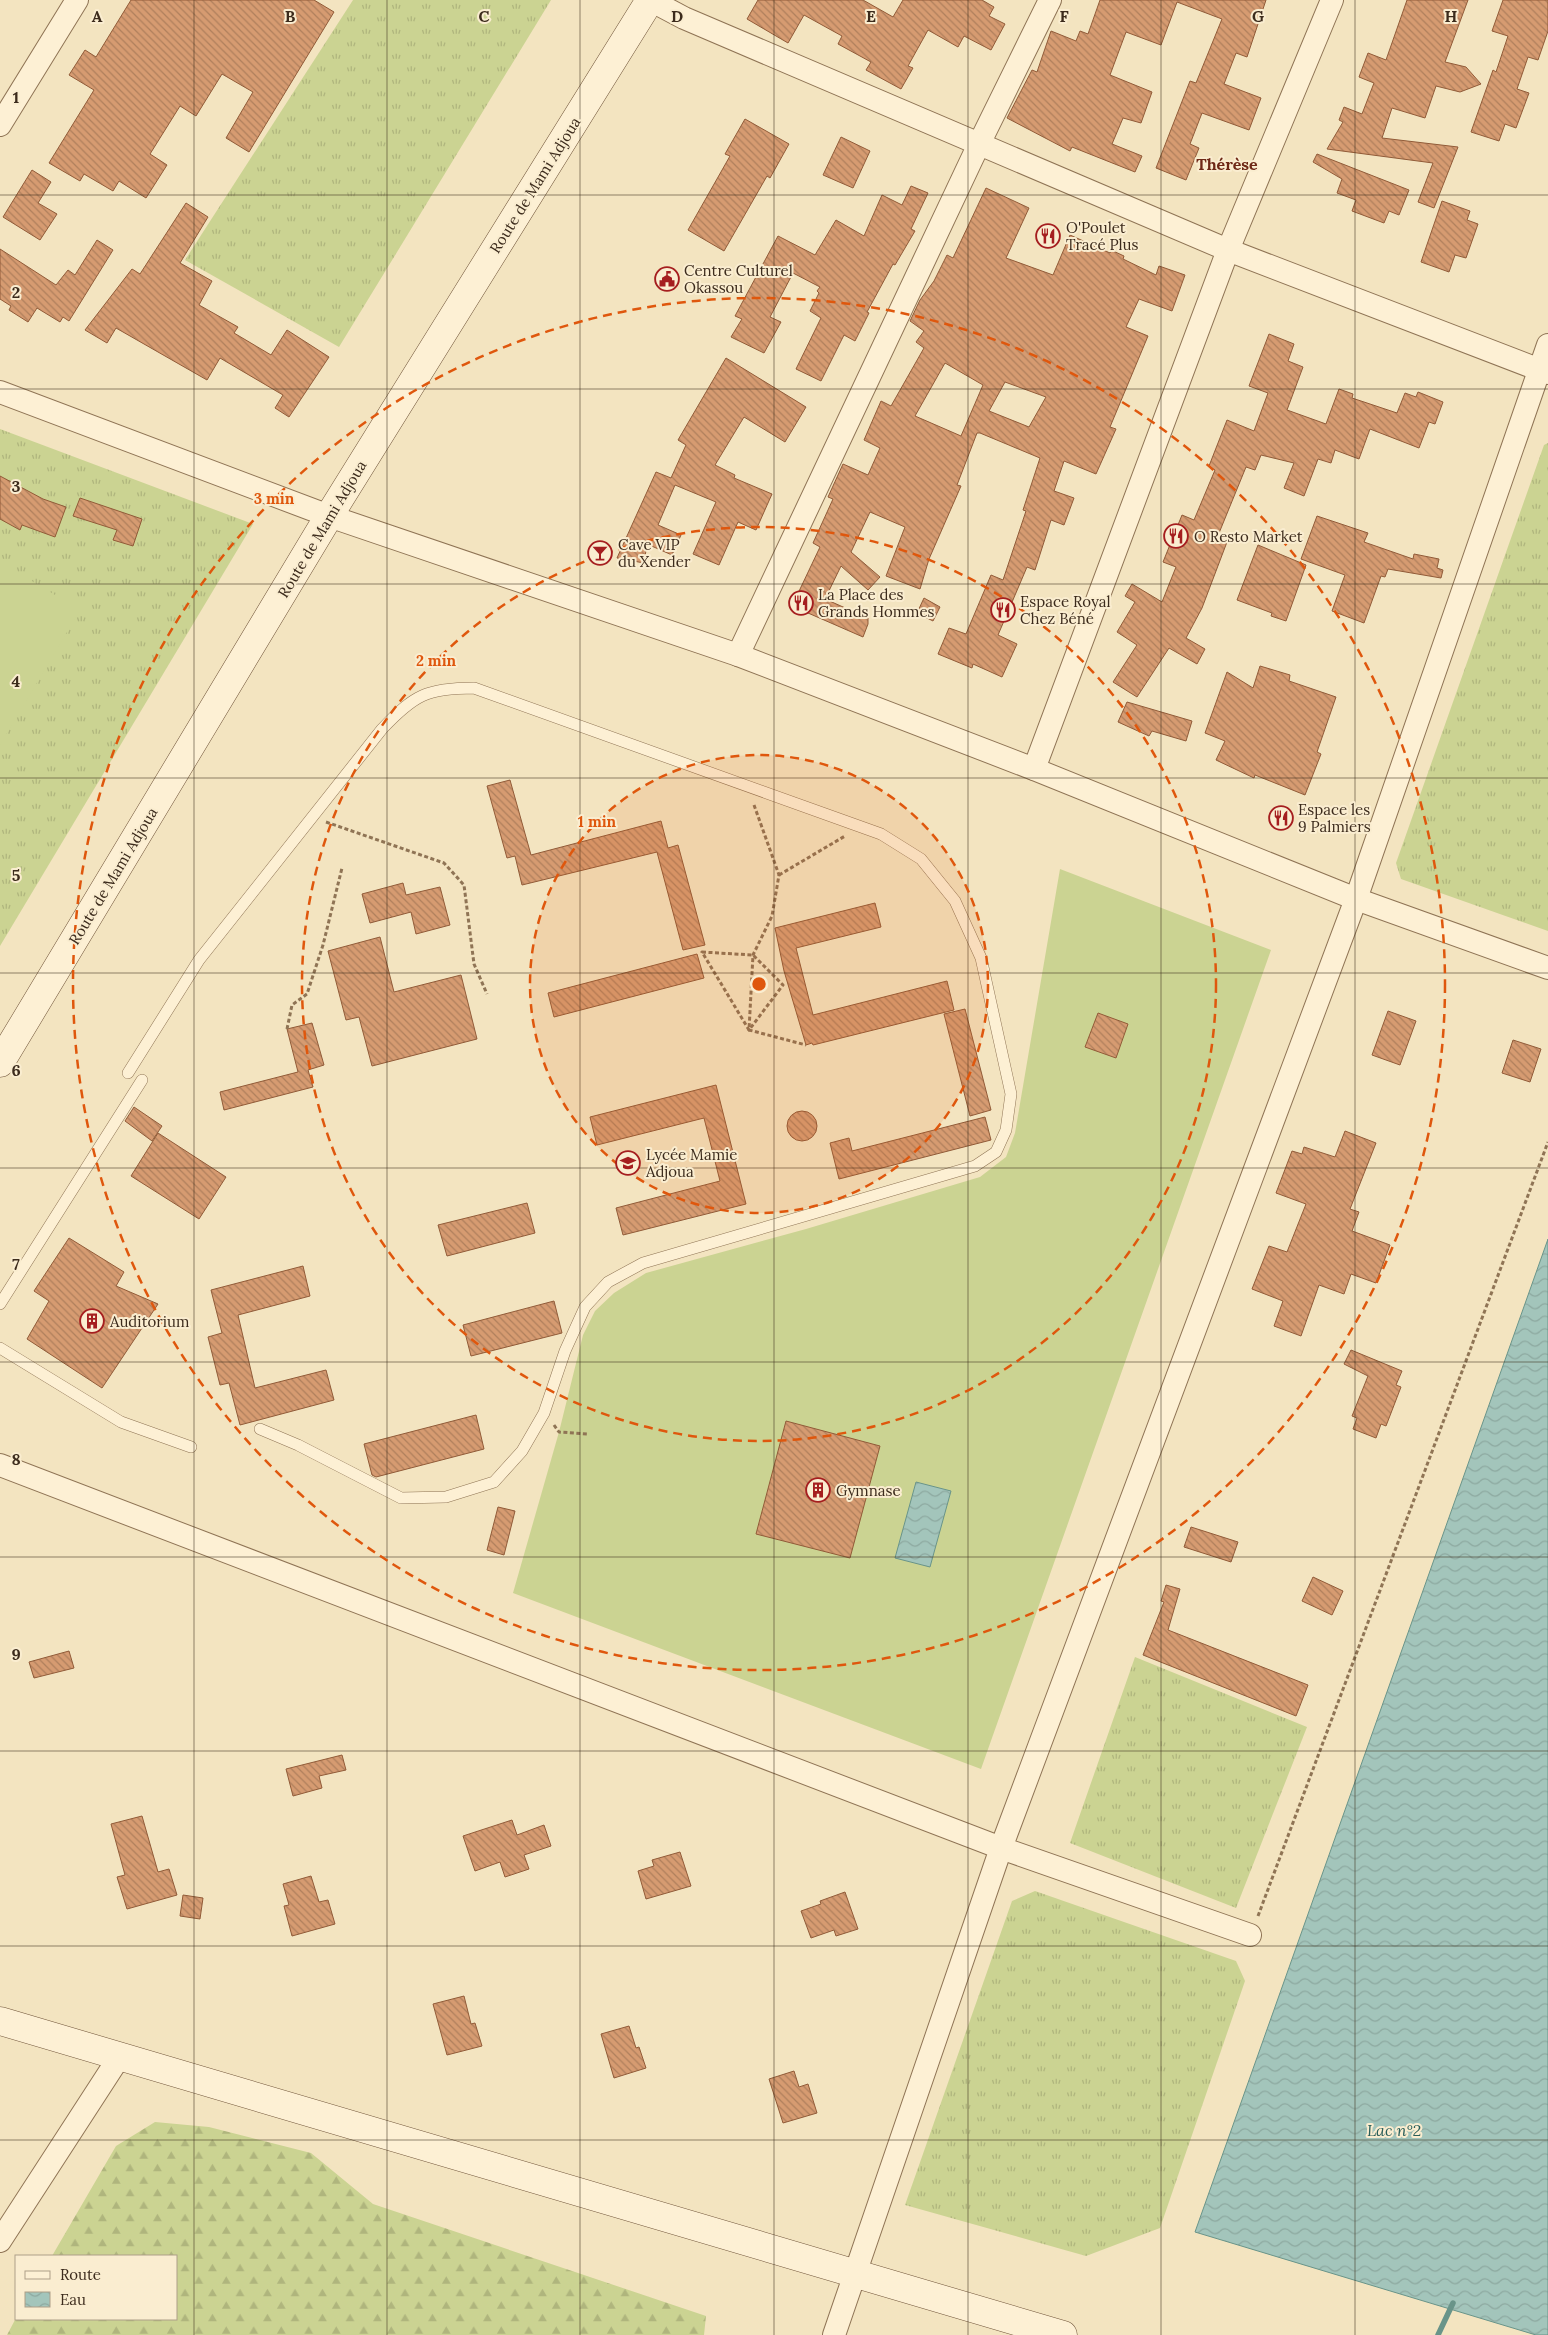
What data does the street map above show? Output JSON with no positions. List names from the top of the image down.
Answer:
{
  "streets": {
    "street": ["Route de Mami Adjoua"]
  },
  "districts": ["Thérèse"],
  "water": ["Lac n°2"],
  "places": {
    "restaurant": [
      "O'Poulet Tracé Plus",
      "O Resto Market",
      "La Place des Grands Hommes",
      "Espace Royal Chez Béné",
      "Espace les 9 Palmiers"
    ],
    "public building": ["Centre Culturel Okassou"],
    "bar": ["Cave VIP du Xender"],
    "school or university": ["Lycée Mamie Adjoua"],
    "building": ["Auditorium", "Gymnase"]
  },
  "legend": ["Route", "Eau"],
  "grid": {
    "columns": [
      "A",
      "B",
      "C",
      "D",
      "E",
      "F",
      "G",
      "H"
    ],
    "rows": [
      "1",
      "2",
      "3",
      "4",
      "5",
      "6",
      "7",
      "8",
      "9"
    ]
  },
  "rings": ["3 min", "2 min", "1 min"]
}
